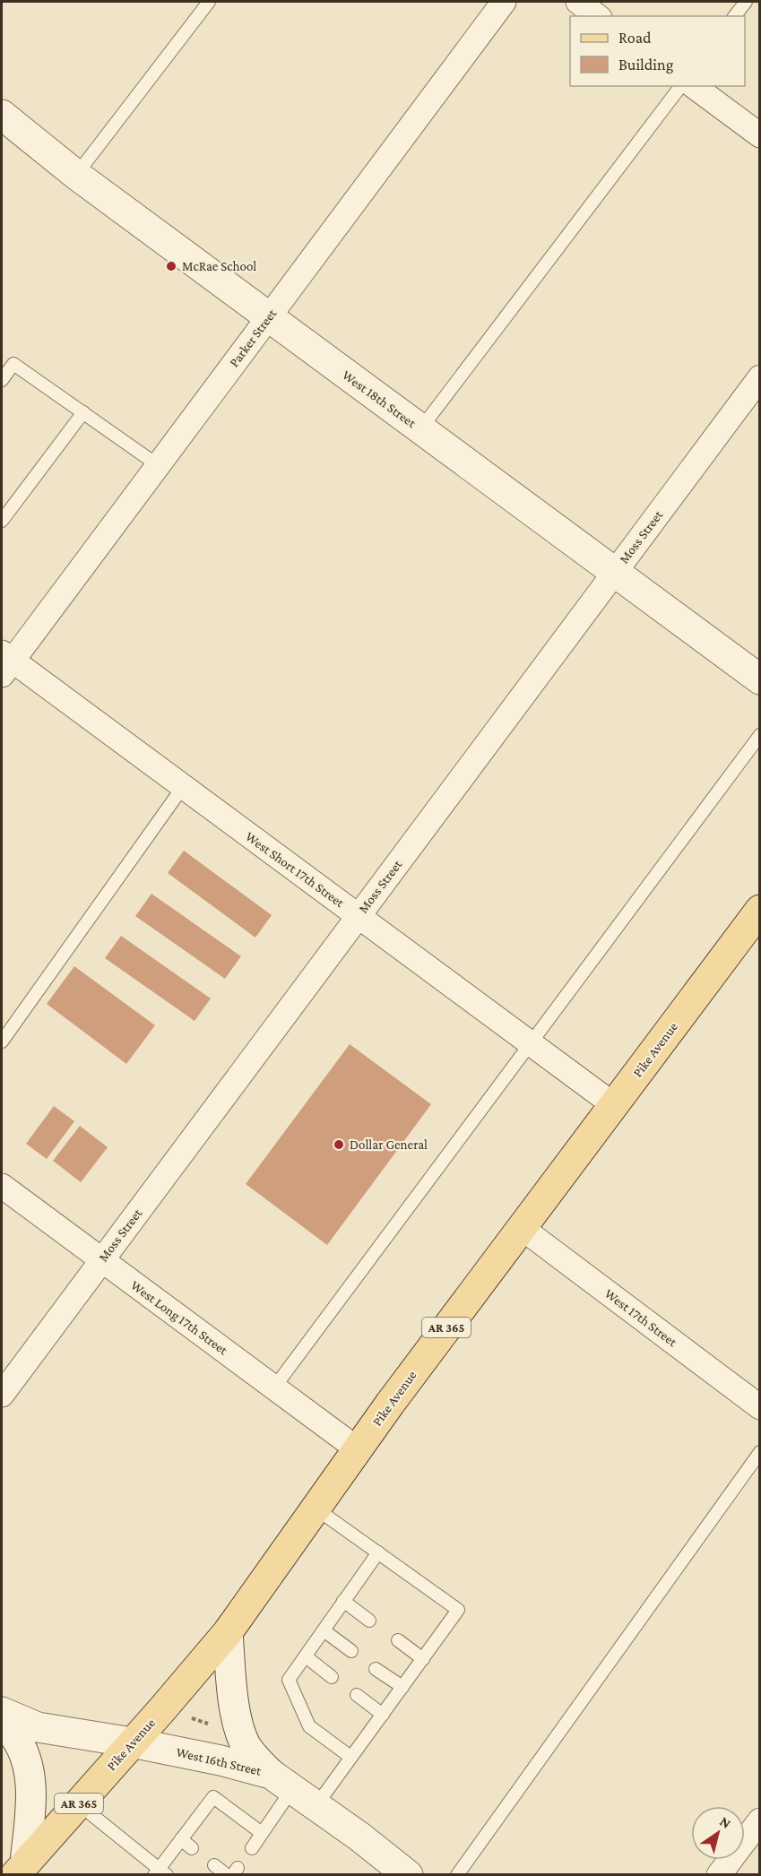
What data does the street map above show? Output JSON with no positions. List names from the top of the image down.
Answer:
{
  "streets": {
    "main road": ["Pike Avenue", "AR 365"],
    "street": [
      "Parker Street",
      "West 18th Street",
      "Moss Street",
      "West Short 17th Street",
      "West Long 17th Street",
      "West 17th Street",
      "West 16th Street"
    ]
  },
  "crossings": [
    ["Parker Street", "West 18th Street"],
    ["Parker Street", "West Short 17th Street"],
    ["West 18th Street", "Moss Street"],
    ["Moss Street", "West Short 17th Street"],
    ["Moss Street", "West Long 17th Street"],
    ["West Short 17th Street", "Pike Avenue"],
    ["Pike Avenue", "West Long 17th Street"],
    ["Pike Avenue", "West 17th Street"],
    ["Pike Avenue", "West 16th Street"]
  ],
  "places": ["McRae School", "Dollar General"],
  "legend": ["Road", "Building"],
  "north": "top right"
}
